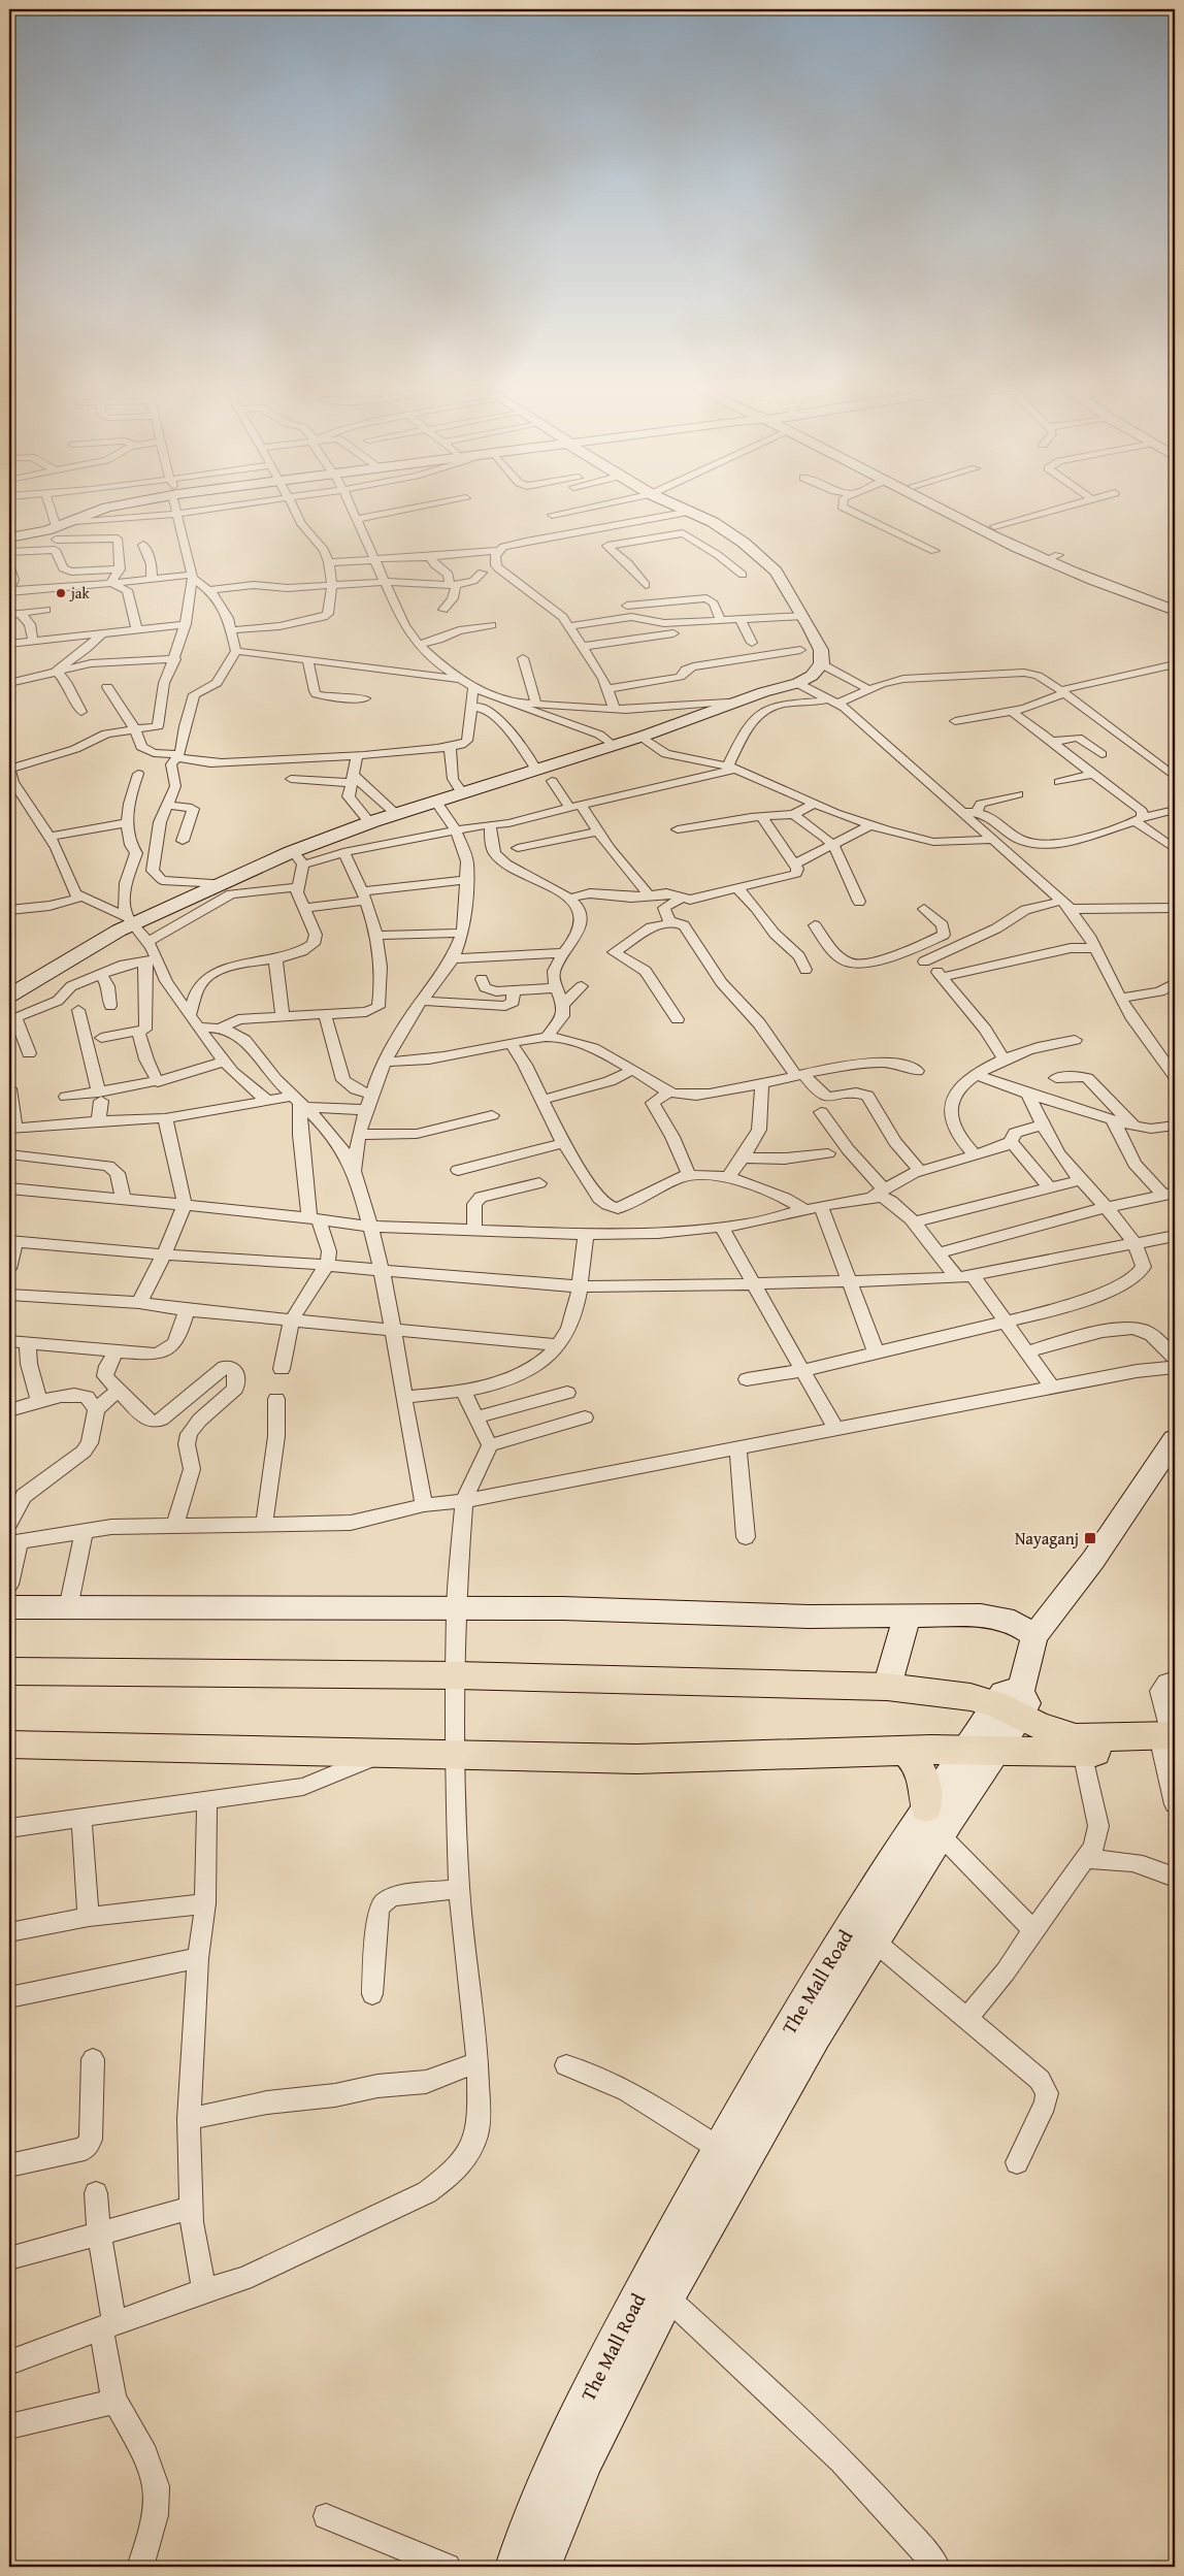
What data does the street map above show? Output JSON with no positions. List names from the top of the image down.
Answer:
{
  "streets": {
    "street": ["The Mall Road"]
  },
  "places": {
    "other": ["jak"],
    "transit": ["Nayaganj"]
  }
}
